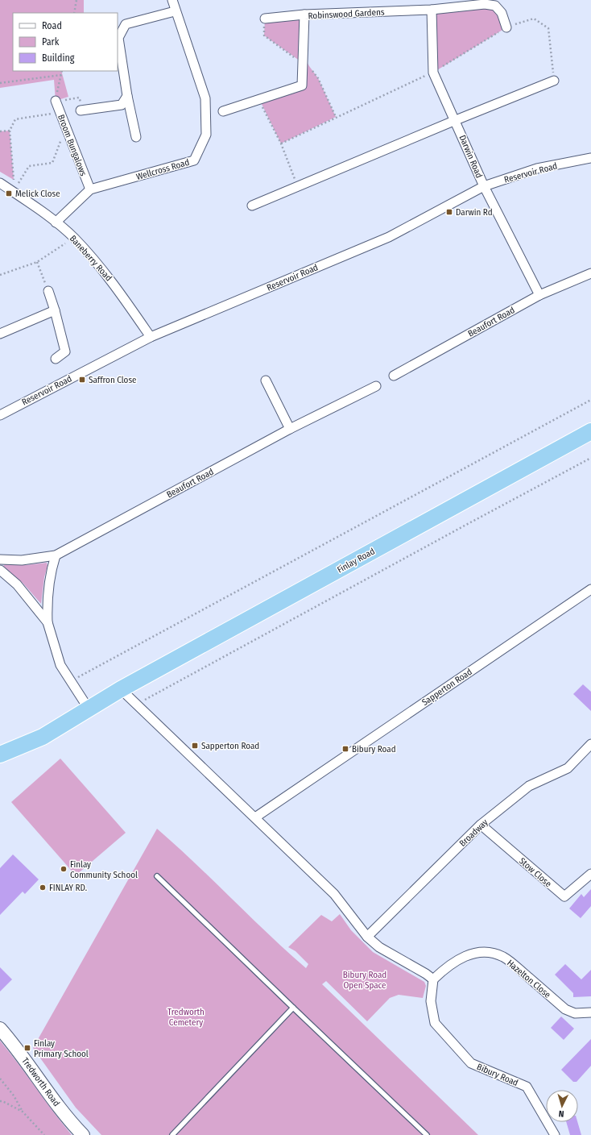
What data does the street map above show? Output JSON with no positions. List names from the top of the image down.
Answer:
{
  "streets": {
    "highway": ["Finlay Road"],
    "street": [
      "Robinswood Gardens",
      "Broom Bungalows",
      "Darwin Road",
      "Wellcross Road",
      "Reservoir Road",
      "Baneberry Road",
      "Beaufort Road",
      "Sapperton Road",
      "Broadway",
      "Stow Close",
      "Hazelton Close",
      "Bibury Road",
      "Tredworth Road"
    ]
  },
  "crossings": [
    ["Robinswood Gardens", "Darwin Road"],
    ["Broom Bungalows", "Wellcross Road"],
    ["Darwin Road", "Reservoir Road"],
    ["Darwin Road", "Beaufort Road"],
    ["Wellcross Road", "Baneberry Road"],
    ["Reservoir Road", "Baneberry Road"],
    ["Broadway", "Stow Close"],
    ["Hazelton Close", "Bibury Road"]
  ],
  "parks": ["Bibury Road Open Space", "Tredworth Cemetery"],
  "places": {
    "transit": [
      "Melick Close",
      "Darwin Rd",
      "Saffron Close",
      "Sapperton Road",
      "Bibury Road",
      "Finlay Primary School"
    ],
    "other": ["Finlay Community School", "FINLAY RD."]
  },
  "legend": ["Road", "Park", "Building"],
  "north": "bottom"
}
